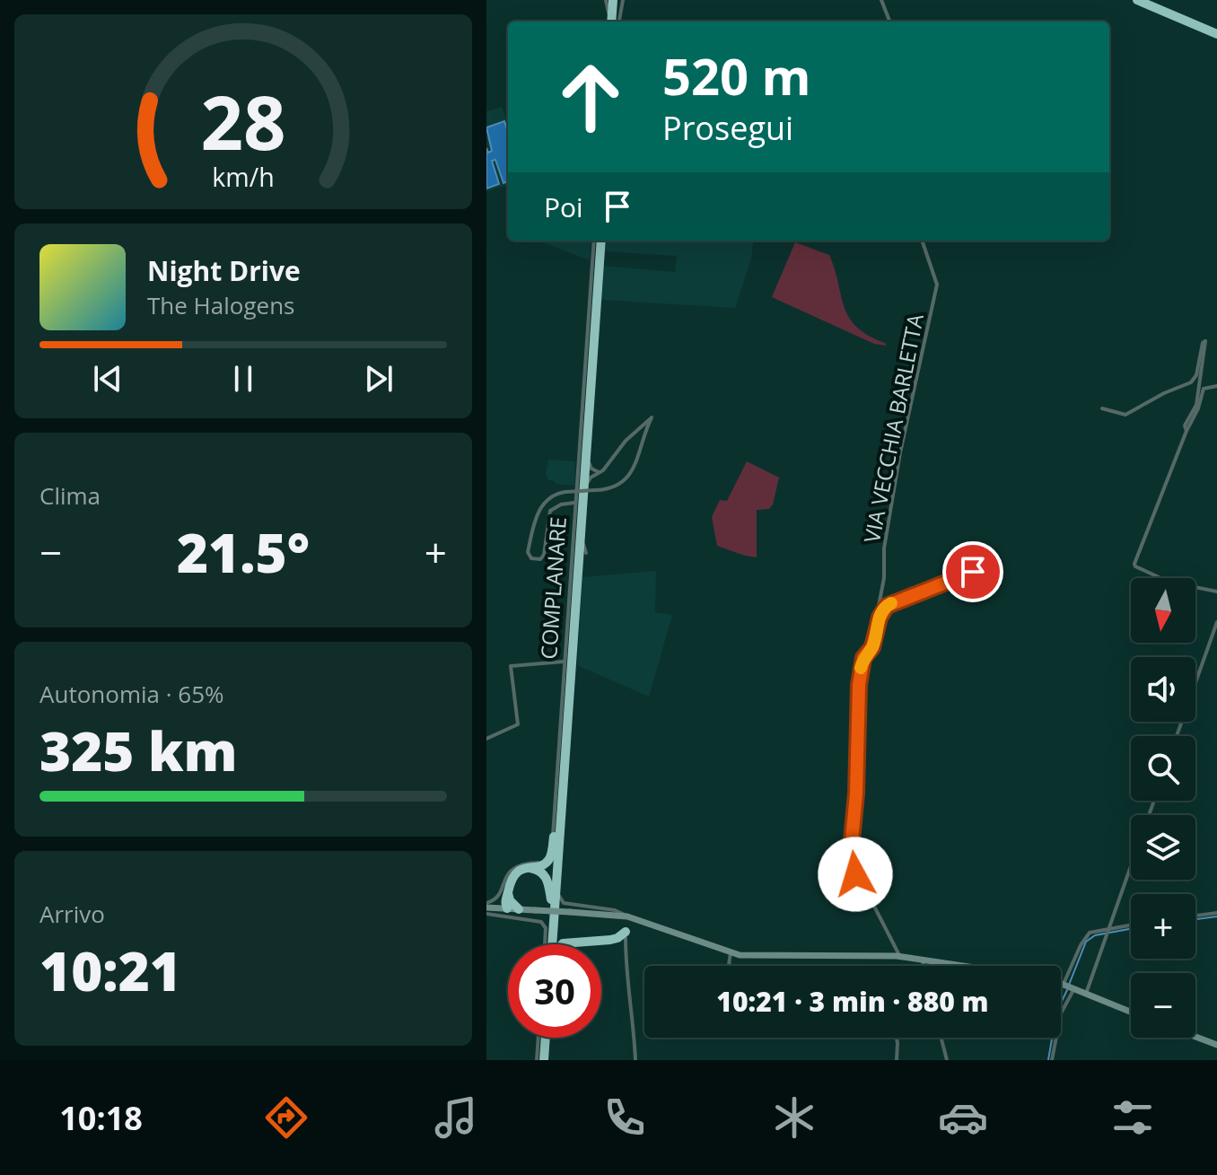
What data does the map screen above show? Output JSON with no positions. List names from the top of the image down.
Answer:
{
  "streets": {
    "street": ["VIA VECCHIA BARLETTA", "COMPLANARE"]
  },
  "north": "bottom",
  "page": {
    "turn": ["520 m", "Prosegui"],
    "then": "Poi",
    "song": ["Night Drive", "The Halogens"],
    "tile": [
      "Clima",
      ["Autonomia · 65%", "325 km"],
      ["Arrivo", "10:21"]
    ],
    "heat": ["−", "21.5°", "+"],
    "map_buttons": ["+", "−"],
    "limit": "30",
    "trip": "10:21 · 3 min · 880 m",
    "tabs": "10:18",
    "gauge": ["28", "km/h"]
  }
}
